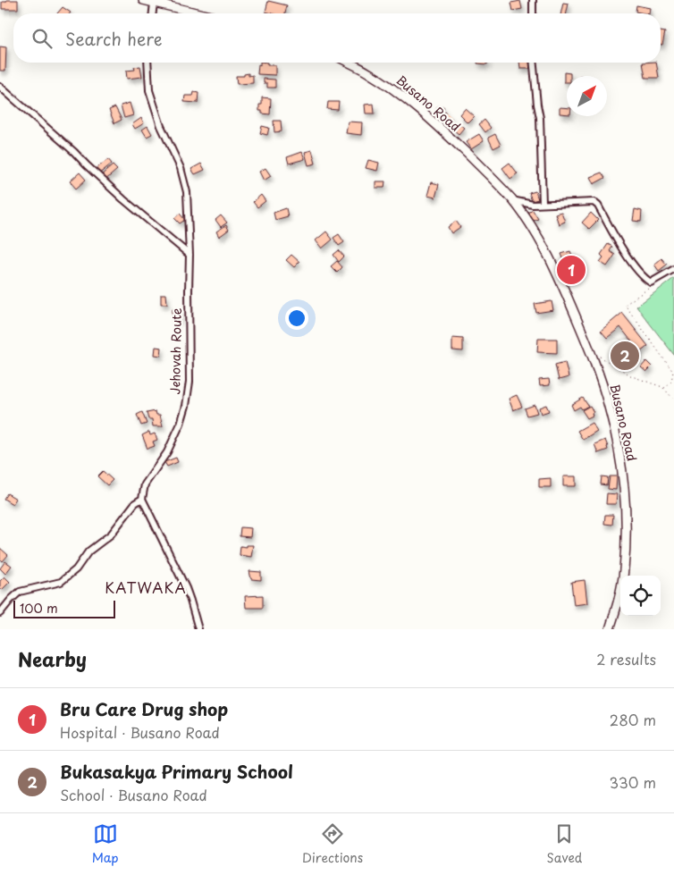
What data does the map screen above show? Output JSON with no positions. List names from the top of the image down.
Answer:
{
  "streets": {
    "street": ["Busano Road", "Jehovah Route"]
  },
  "districts": ["KATWAKA"],
  "scale_bar": "100 m",
  "north": "top right",
  "page": {
    "search": "Search here",
    "pins": ["1", "2"],
    "scale": "100 m",
    "heading": ["Nearby", "2 results"],
    "list": [
      {
        "mark": "1",
        "name": "Bru Care Drug shop",
        "note": "Hospital · Busano Road",
        "value": "280 m"
      },
      {
        "mark": "2",
        "name": "Bukasakya Primary School",
        "note": "School · Busano Road",
        "value": "330 m"
      }
    ],
    "nav": ["Map", "Directions", "Saved"]
  }
}
